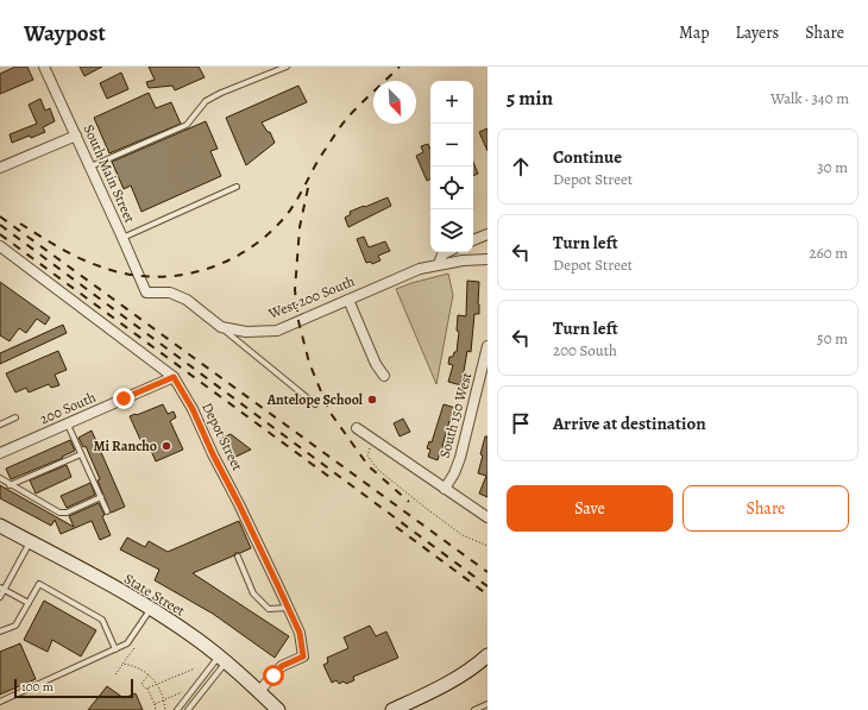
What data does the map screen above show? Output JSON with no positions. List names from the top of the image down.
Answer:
{
  "streets": {
    "main road": ["State Street"],
    "street": [
      "South Main Street",
      "West 200 South",
      "200 South",
      "South 150 West",
      "Depot Street"
    ]
  },
  "crossings": [
    ["South Main Street", "West 200 South"],
    ["200 South", "Depot Street"],
    ["Depot Street", "State Street"]
  ],
  "places": ["Antelope School", "Mi Rancho"],
  "scale_bar": "100 m",
  "north": "bottom right",
  "page": {
    "header": "Waypost",
    "nav": ["Map", "Layers", "Share"],
    "heading": ["5 min", "Walk · 340 m"],
    "map_buttons": ["+", "−"],
    "list": [
      ["Continue", "Depot Street", "30 m"],
      ["Turn left", "Depot Street", "260 m"],
      ["Turn left", "200 South", "50 m"],
      "Arrive at destination"
    ],
    "buttons": ["Save", "Share"],
    "scale": "100 m"
  }
}
